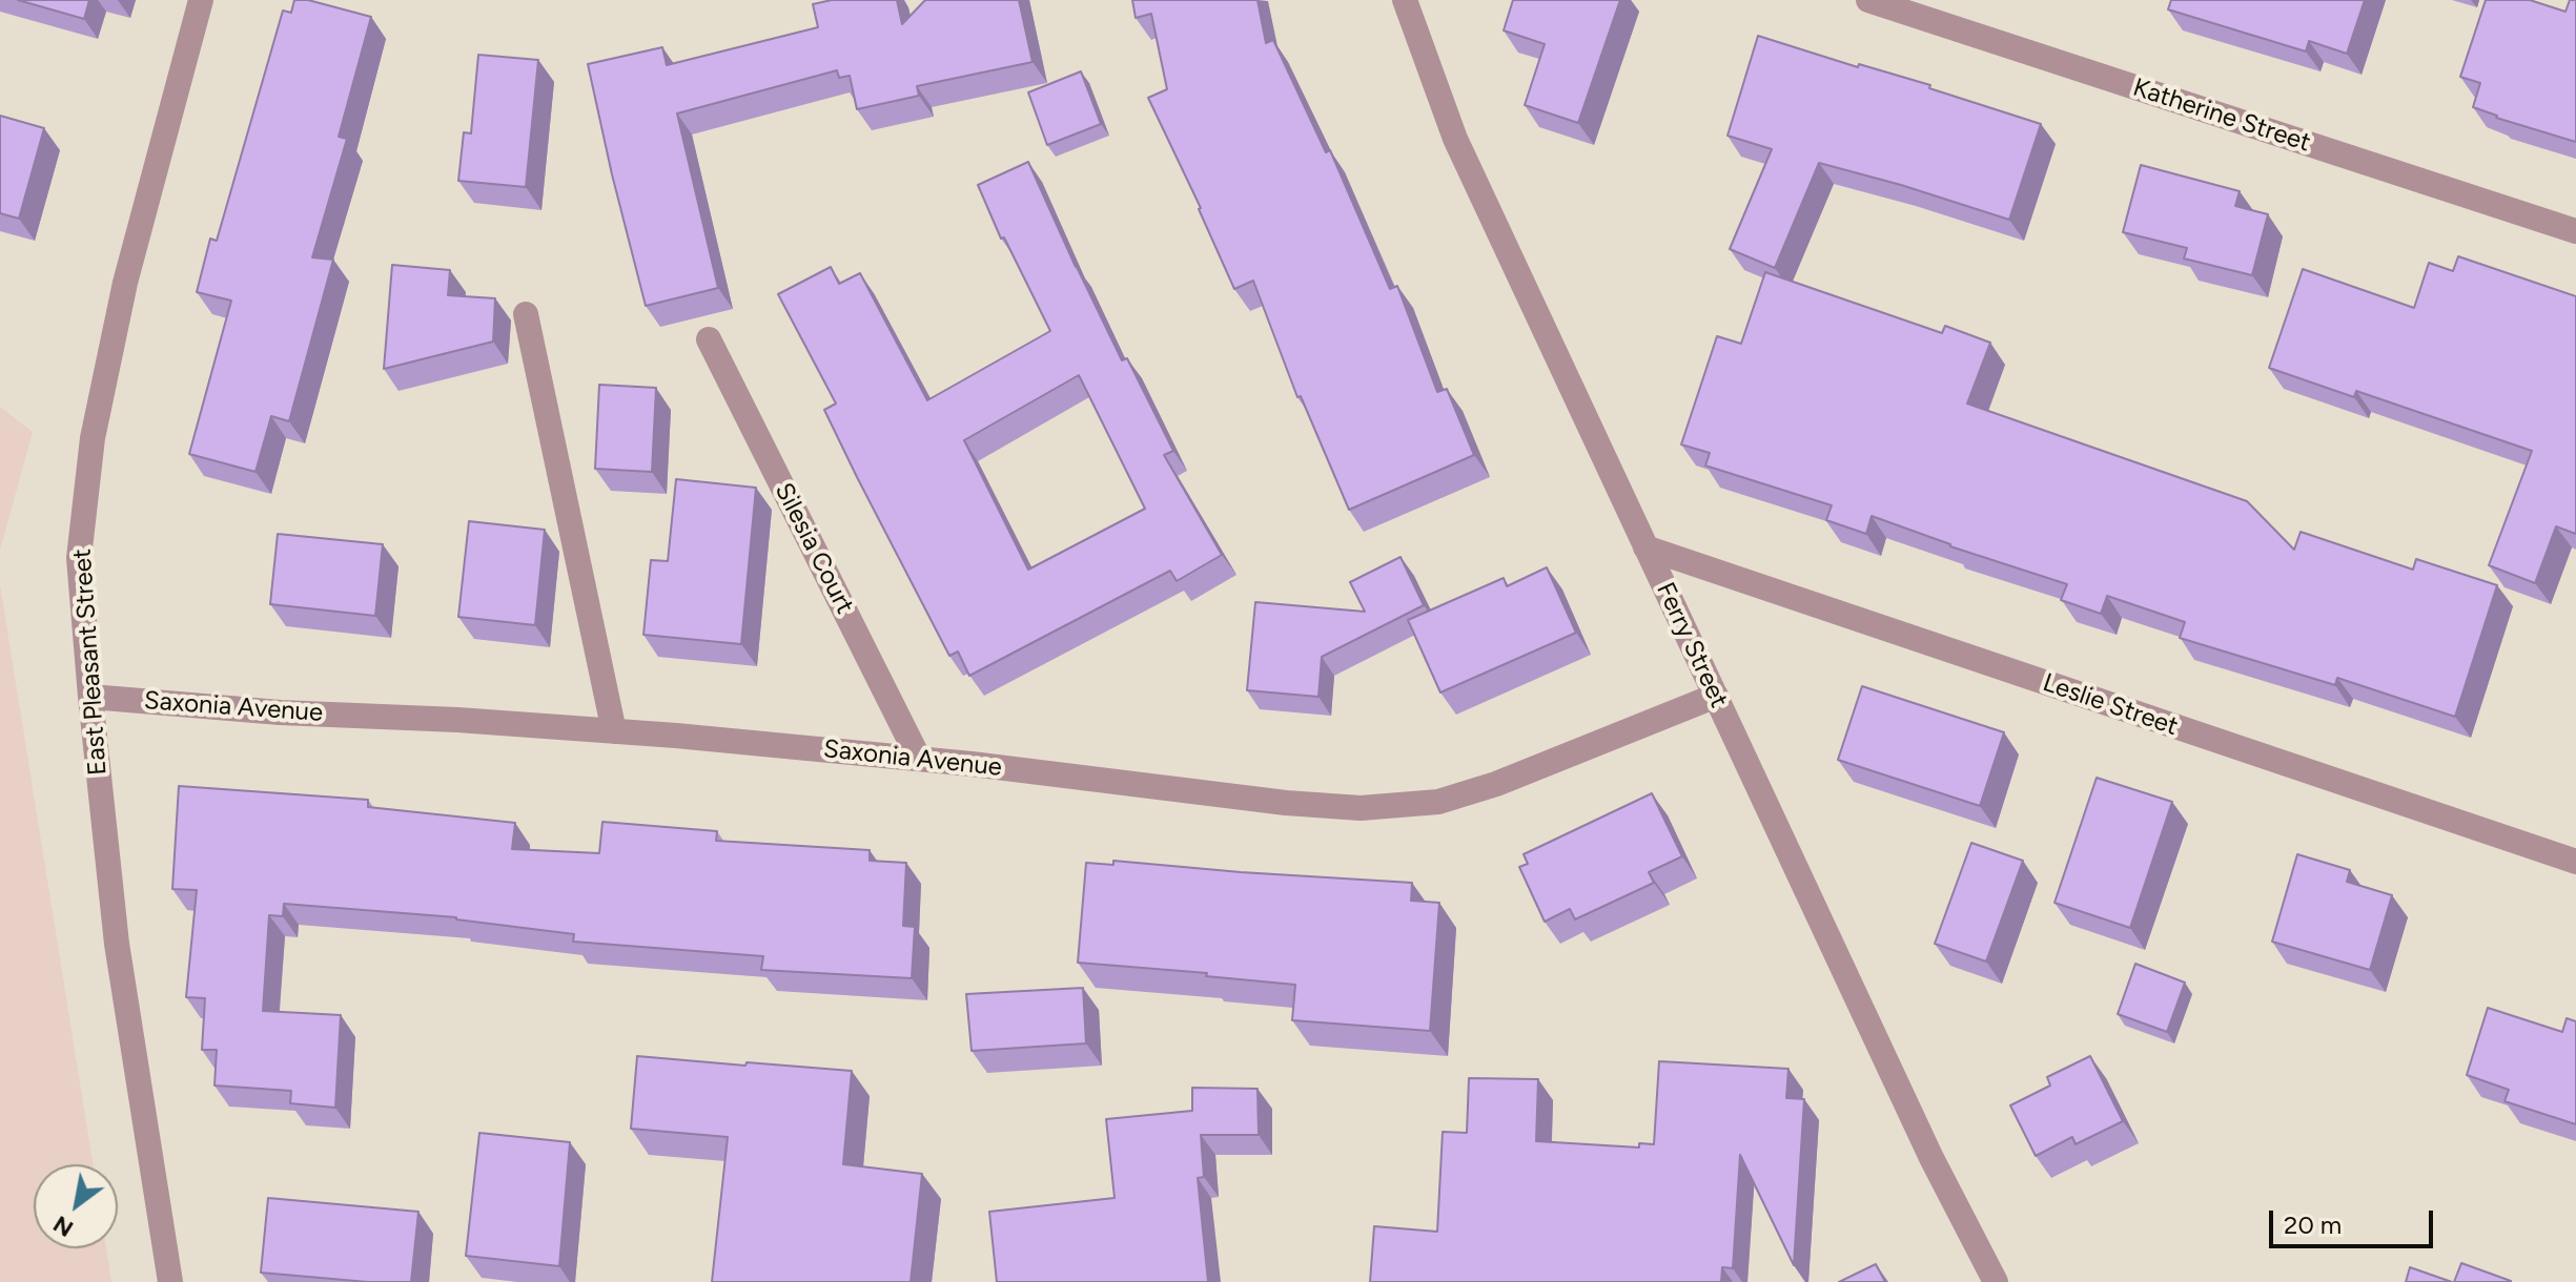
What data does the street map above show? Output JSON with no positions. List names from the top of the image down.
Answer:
{
  "streets": {
    "street": [
      "Katherine Street",
      "Silesia Court",
      "Ferry Street",
      "East Pleasant Street",
      "Leslie Street",
      "Saxonia Avenue"
    ]
  },
  "crossings": [
    ["Silesia Court", "Saxonia Avenue"],
    ["Ferry Street", "Leslie Street"],
    ["Ferry Street", "Saxonia Avenue"],
    ["East Pleasant Street", "Saxonia Avenue"]
  ],
  "scale_bar": "20 m",
  "north": "bottom left"
}
